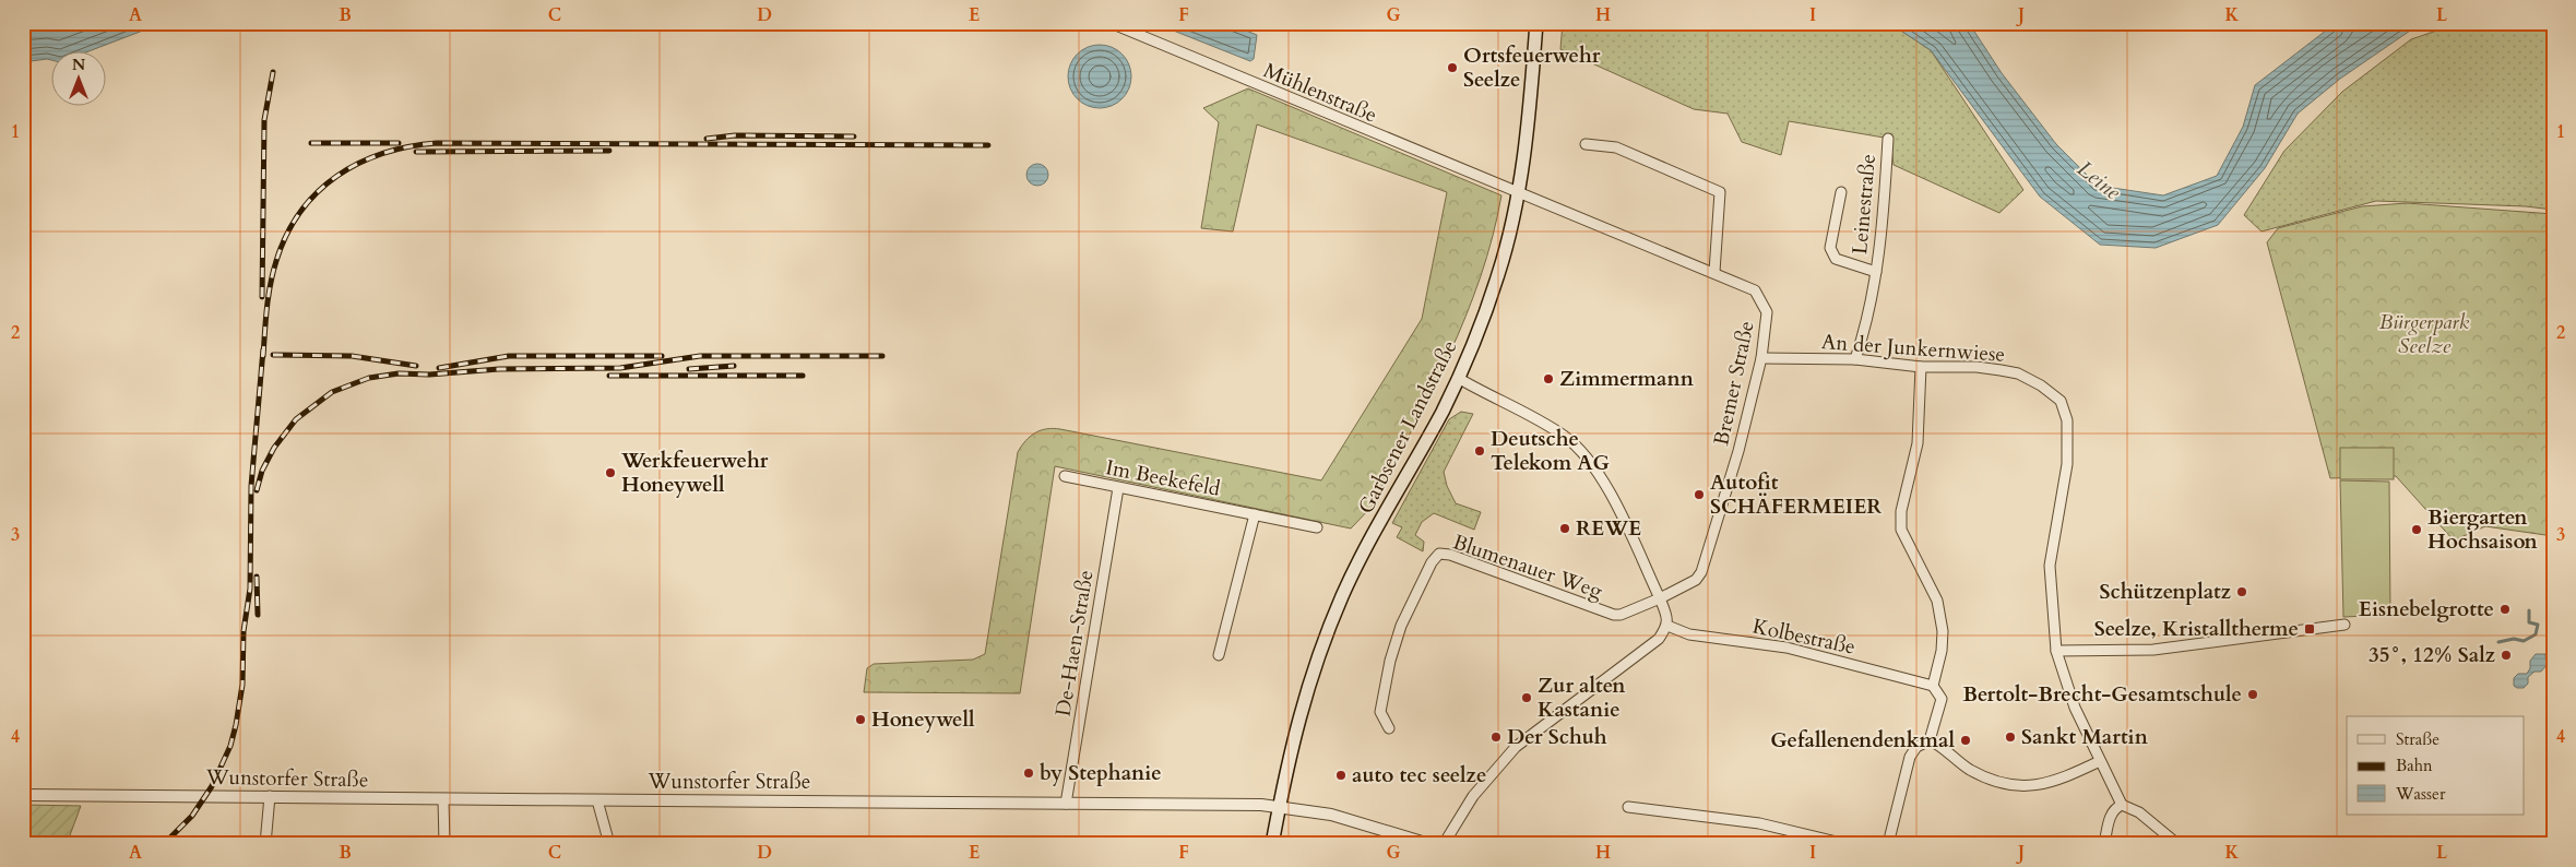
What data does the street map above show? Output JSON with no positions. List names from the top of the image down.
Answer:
{
  "streets": {
    "main road": ["Garbsener Landstraße"],
    "street": [
      "Mühlenstraße",
      "Leinestraße",
      "An der Junkernwiese",
      "Bremer Straße",
      "Im Beekefeld",
      "Blumenauer Weg",
      "Kolbestraße",
      "De-Haen-Straße",
      "Wunstorfer Straße"
    ]
  },
  "crossings": [
    ["Mühlenstraße", "Bremer Straße"],
    ["Mühlenstraße", "Garbsener Landstraße"],
    ["Leinestraße", "An der Junkernwiese"],
    ["An der Junkernwiese", "Bremer Straße"],
    ["Bremer Straße", "Garbsener Landstraße"],
    ["Bremer Straße", "Blumenauer Weg"],
    ["Garbsener Landstraße", "Wunstorfer Straße"],
    ["Im Beekefeld", "De-Haen-Straße"],
    ["De-Haen-Straße", "Wunstorfer Straße"]
  ],
  "water": ["Leine"],
  "parks": ["Bürgerpark Seelze"],
  "places": {
    "other": [
      "Ortsfeuerwehr Seelze",
      "Zimmermann",
      "Deutsche Telekom AG",
      "Werkfeuerwehr Honeywell",
      "Autofit SCHÄFERMEIER",
      "REWE",
      "Biergarten Hochsaison",
      "Schützenplatz",
      "Eisnebelgrotte",
      "35°, 12% Salz",
      "Bertolt-Brecht-Gesamtschule",
      "Zur alten Kastanie",
      "Honeywell",
      "Der Schuh",
      "Sankt Martin",
      "Gefallenendenkmal",
      "by Stephanie",
      "auto tec seelze"
    ],
    "transit": ["Seelze, Kristalltherme"]
  },
  "legend": ["Straße", "Bahn", "Wasser"],
  "north": "top",
  "grid": {
    "columns": [
      "A",
      "B",
      "C",
      "D",
      "E",
      "F",
      "G",
      "H",
      "I",
      "J",
      "K",
      "L"
    ],
    "rows": [
      "1",
      "2",
      "3",
      "4"
    ]
  }
}
